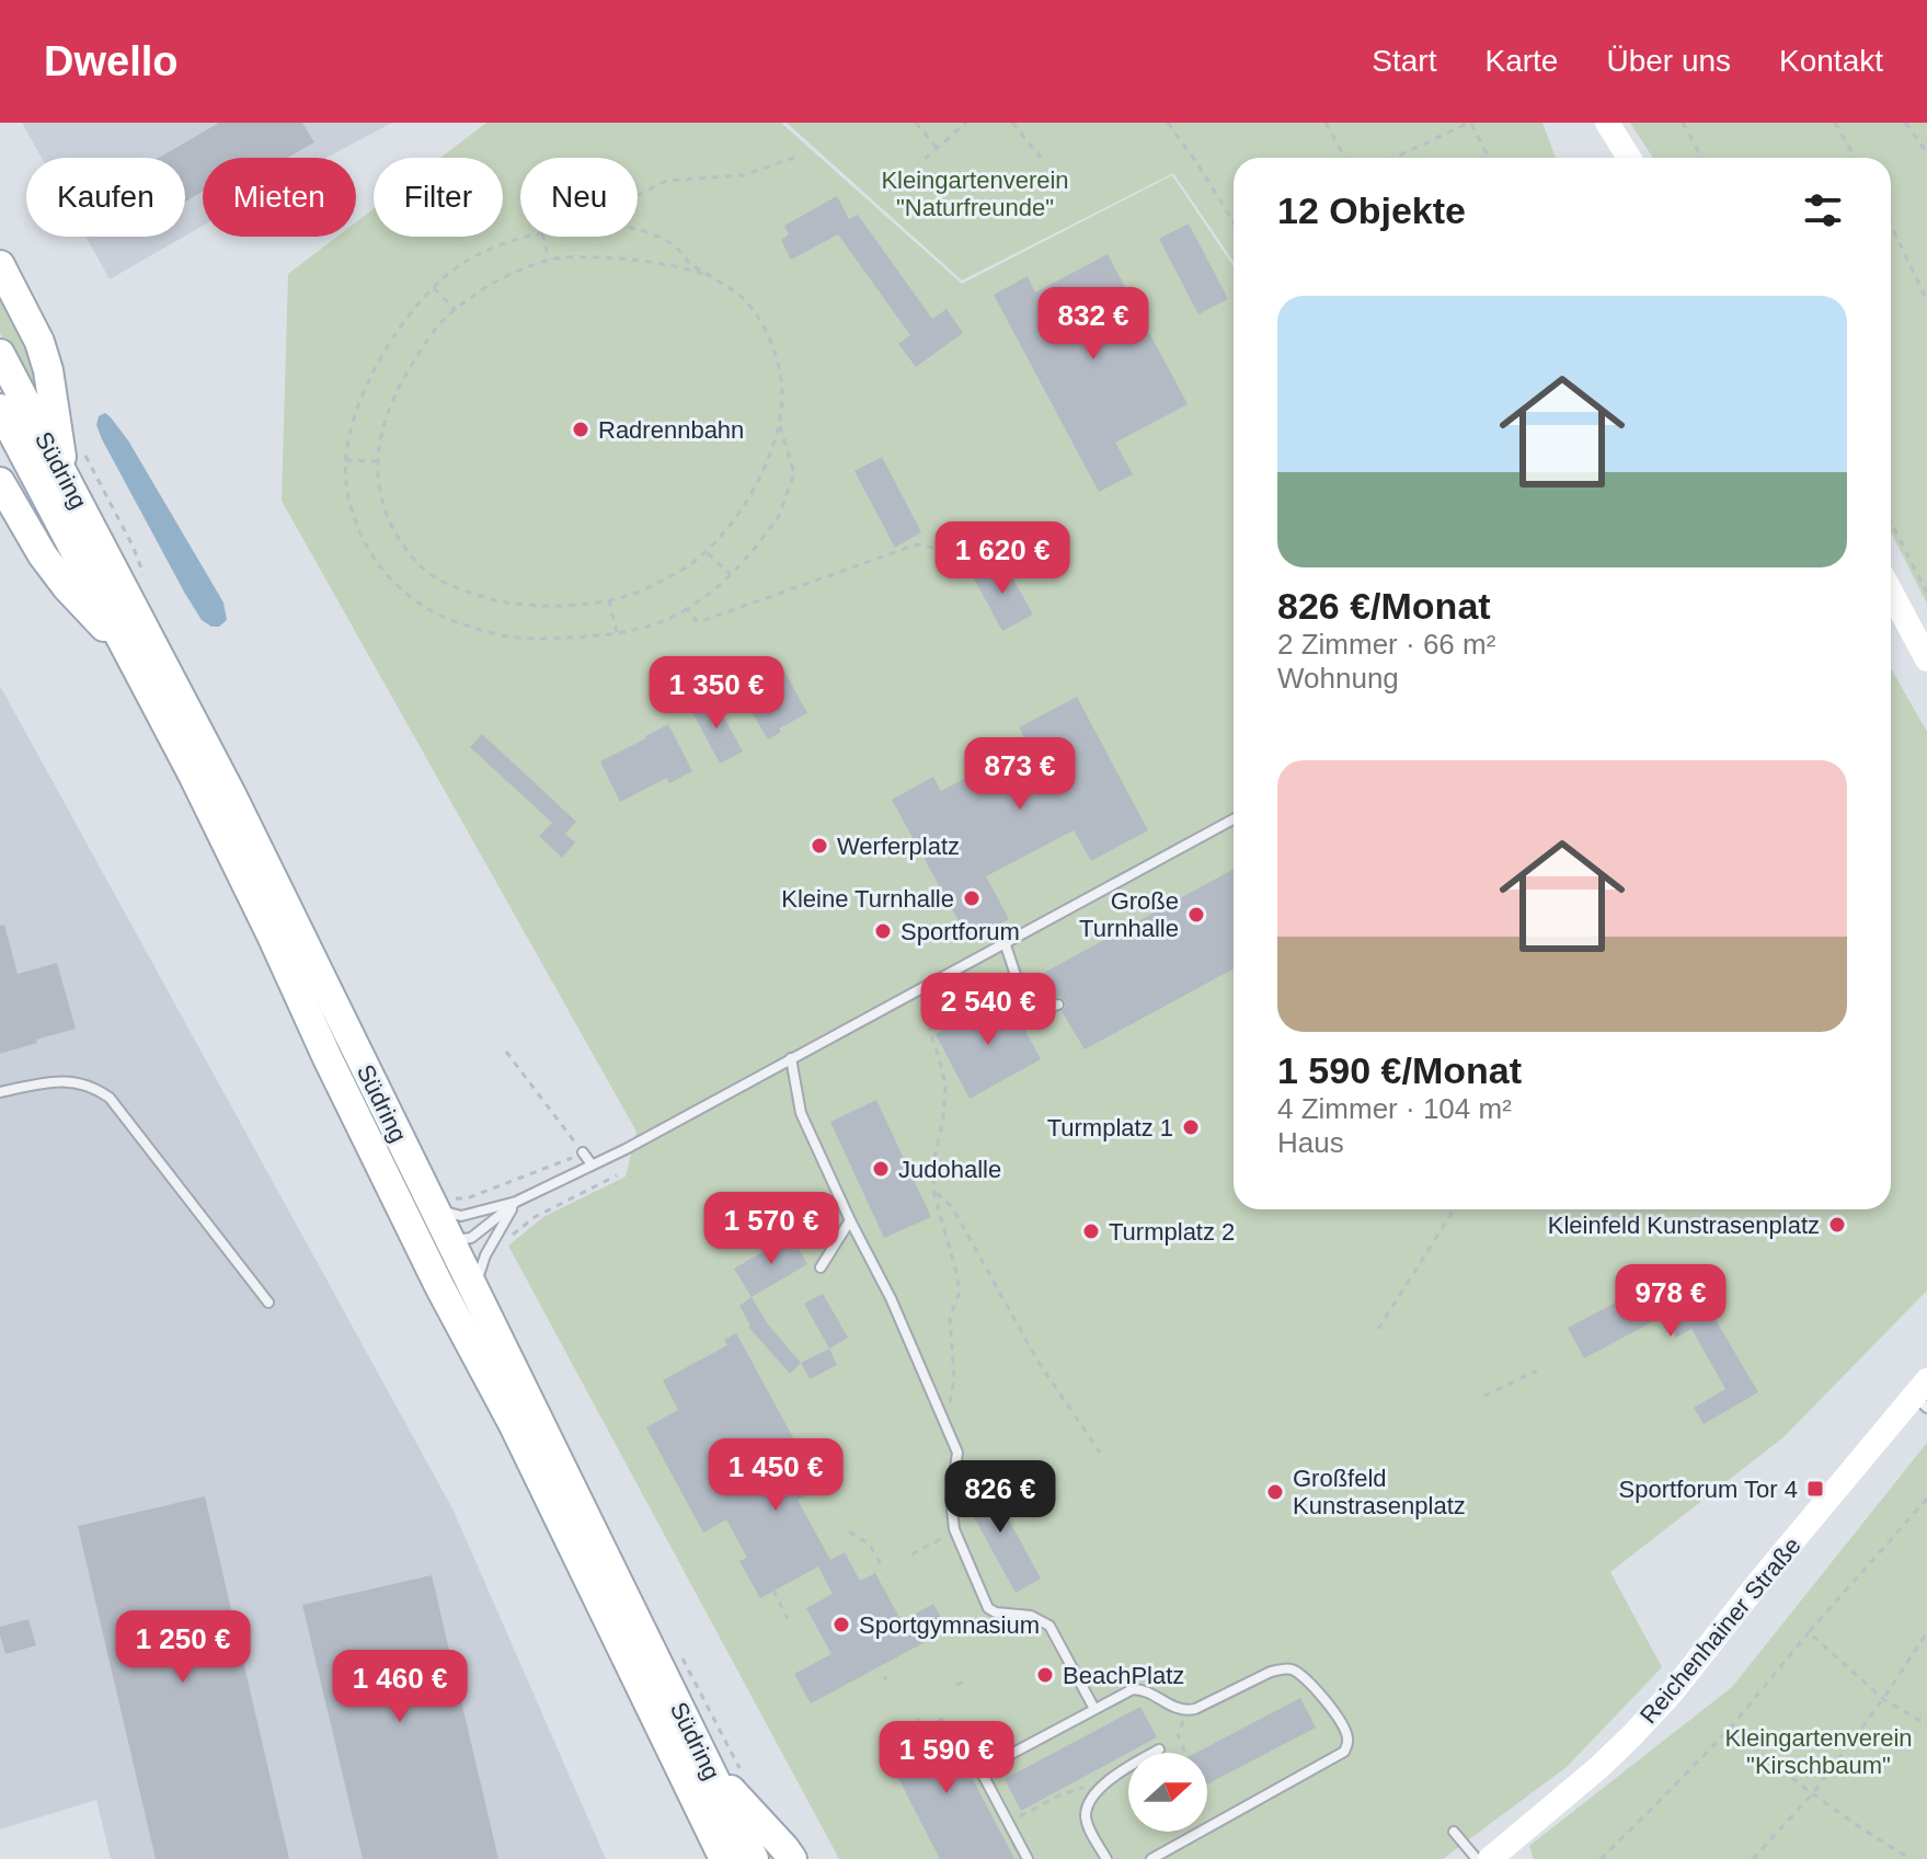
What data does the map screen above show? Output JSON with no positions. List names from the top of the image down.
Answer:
{
  "streets": {
    "main road": ["Südring", "Reichenhainer Straße"]
  },
  "parks": ["Kleingartenverein \"Naturfreunde\"", "Kleingartenverein \"Kirschbaum\""],
  "places": {
    "other": [
      "Radrennbahn",
      "Werferplatz",
      "Kleine Turnhalle",
      "Große Turnhalle",
      "Sportforum",
      "Turmplatz 1",
      "Judohalle",
      "Kleinfeld Kunstrasenplatz",
      "Turmplatz 2",
      "Großfeld Kunstrasenplatz",
      "Sportgymnasium",
      "BeachPlatz"
    ],
    "transit": ["Sportforum Tor 4"]
  },
  "north": "right",
  "page": {
    "header": "Dwello",
    "nav": [
      "Start",
      "Karte",
      "Über uns",
      "Kontakt"
    ],
    "chip": [
      "Kaufen",
      "Mieten",
      "Filter",
      "Neu"
    ],
    "heading": "12 Objekte",
    "list": [
      {
        "name": "826 €/Monat",
        "note": "2 Zimmer · 66 m² · Wohnung"
      },
      {
        "name": "1 590 €/Monat",
        "note": "4 Zimmer · 104 m² · Haus"
      }
    ],
    "price": [
      "832 €",
      "1 620 €",
      "1 350 €",
      "873 €",
      "2 540 €",
      "1 570 €",
      "978 €",
      "1 450 €",
      "826 €",
      "1 250 €",
      "1 460 €",
      "1 590 €"
    ]
  }
}
